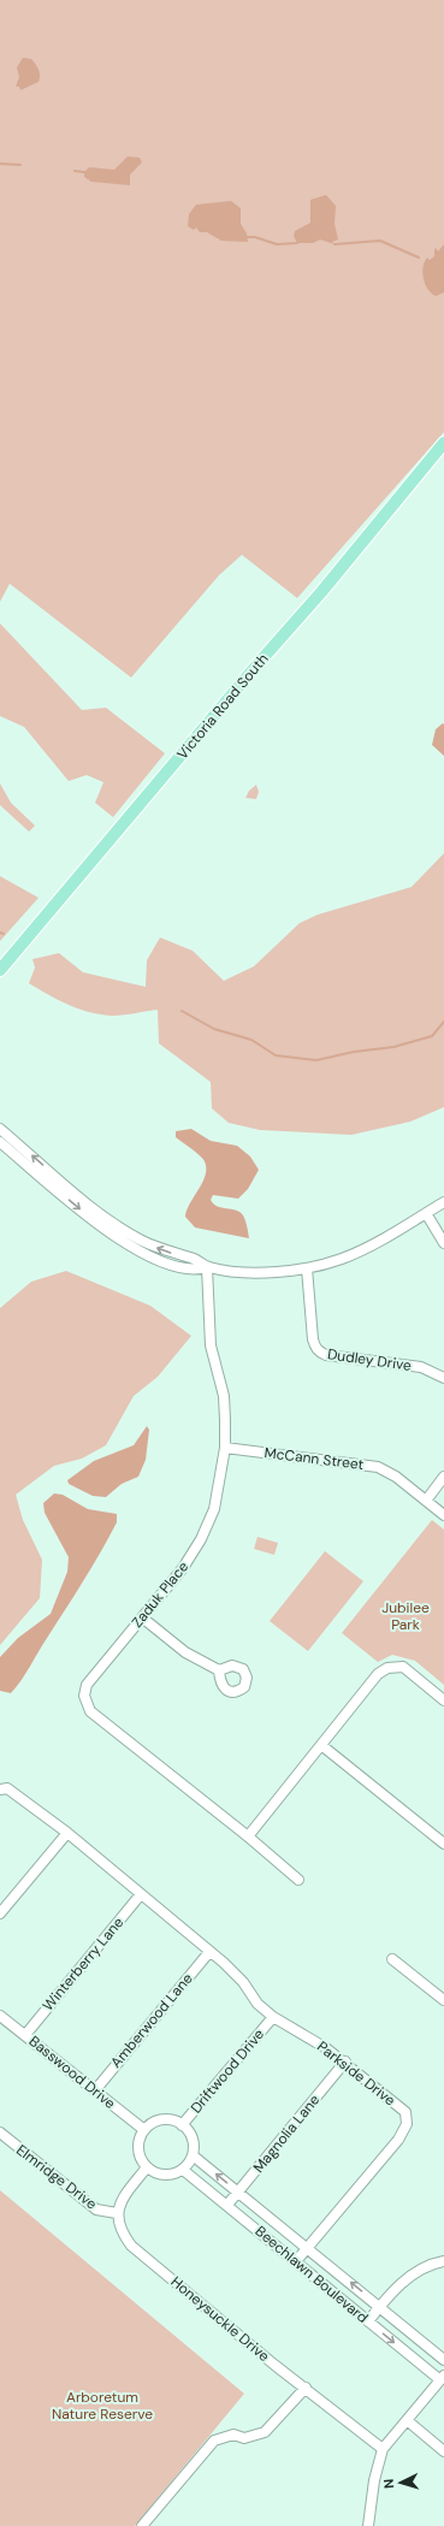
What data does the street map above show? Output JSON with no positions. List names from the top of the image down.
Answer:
{
  "streets": {
    "main road": ["Victoria Road South"],
    "street": [
      "Dudley Drive",
      "McCann Street",
      "Zaduk Place",
      "Winterberry Lane",
      "Amberwood Lane",
      "Driftwood Drive",
      "Basswood Drive",
      "Parkside Drive",
      "Magnolia Lane",
      "Elmridge Drive",
      "Beechlawn Boulevard",
      "Honeysuckle Drive"
    ]
  },
  "crossings": [
    ["McCann Street", "Zaduk Place"],
    ["Winterberry Lane", "Basswood Drive"],
    ["Winterberry Lane", "Parkside Drive"],
    ["Amberwood Lane", "Basswood Drive"],
    ["Amberwood Lane", "Parkside Drive"],
    ["Driftwood Drive", "Basswood Drive"],
    ["Driftwood Drive", "Parkside Drive"],
    ["Driftwood Drive", "Beechlawn Boulevard"],
    ["Basswood Drive", "Beechlawn Boulevard"],
    ["Parkside Drive", "Magnolia Lane"],
    ["Parkside Drive", "Beechlawn Boulevard"],
    ["Magnolia Lane", "Beechlawn Boulevard"],
    ["Elmridge Drive", "Honeysuckle Drive"]
  ],
  "parks": ["Jubilee Park", "Arboretum Nature Reserve"],
  "north": "left"
}
